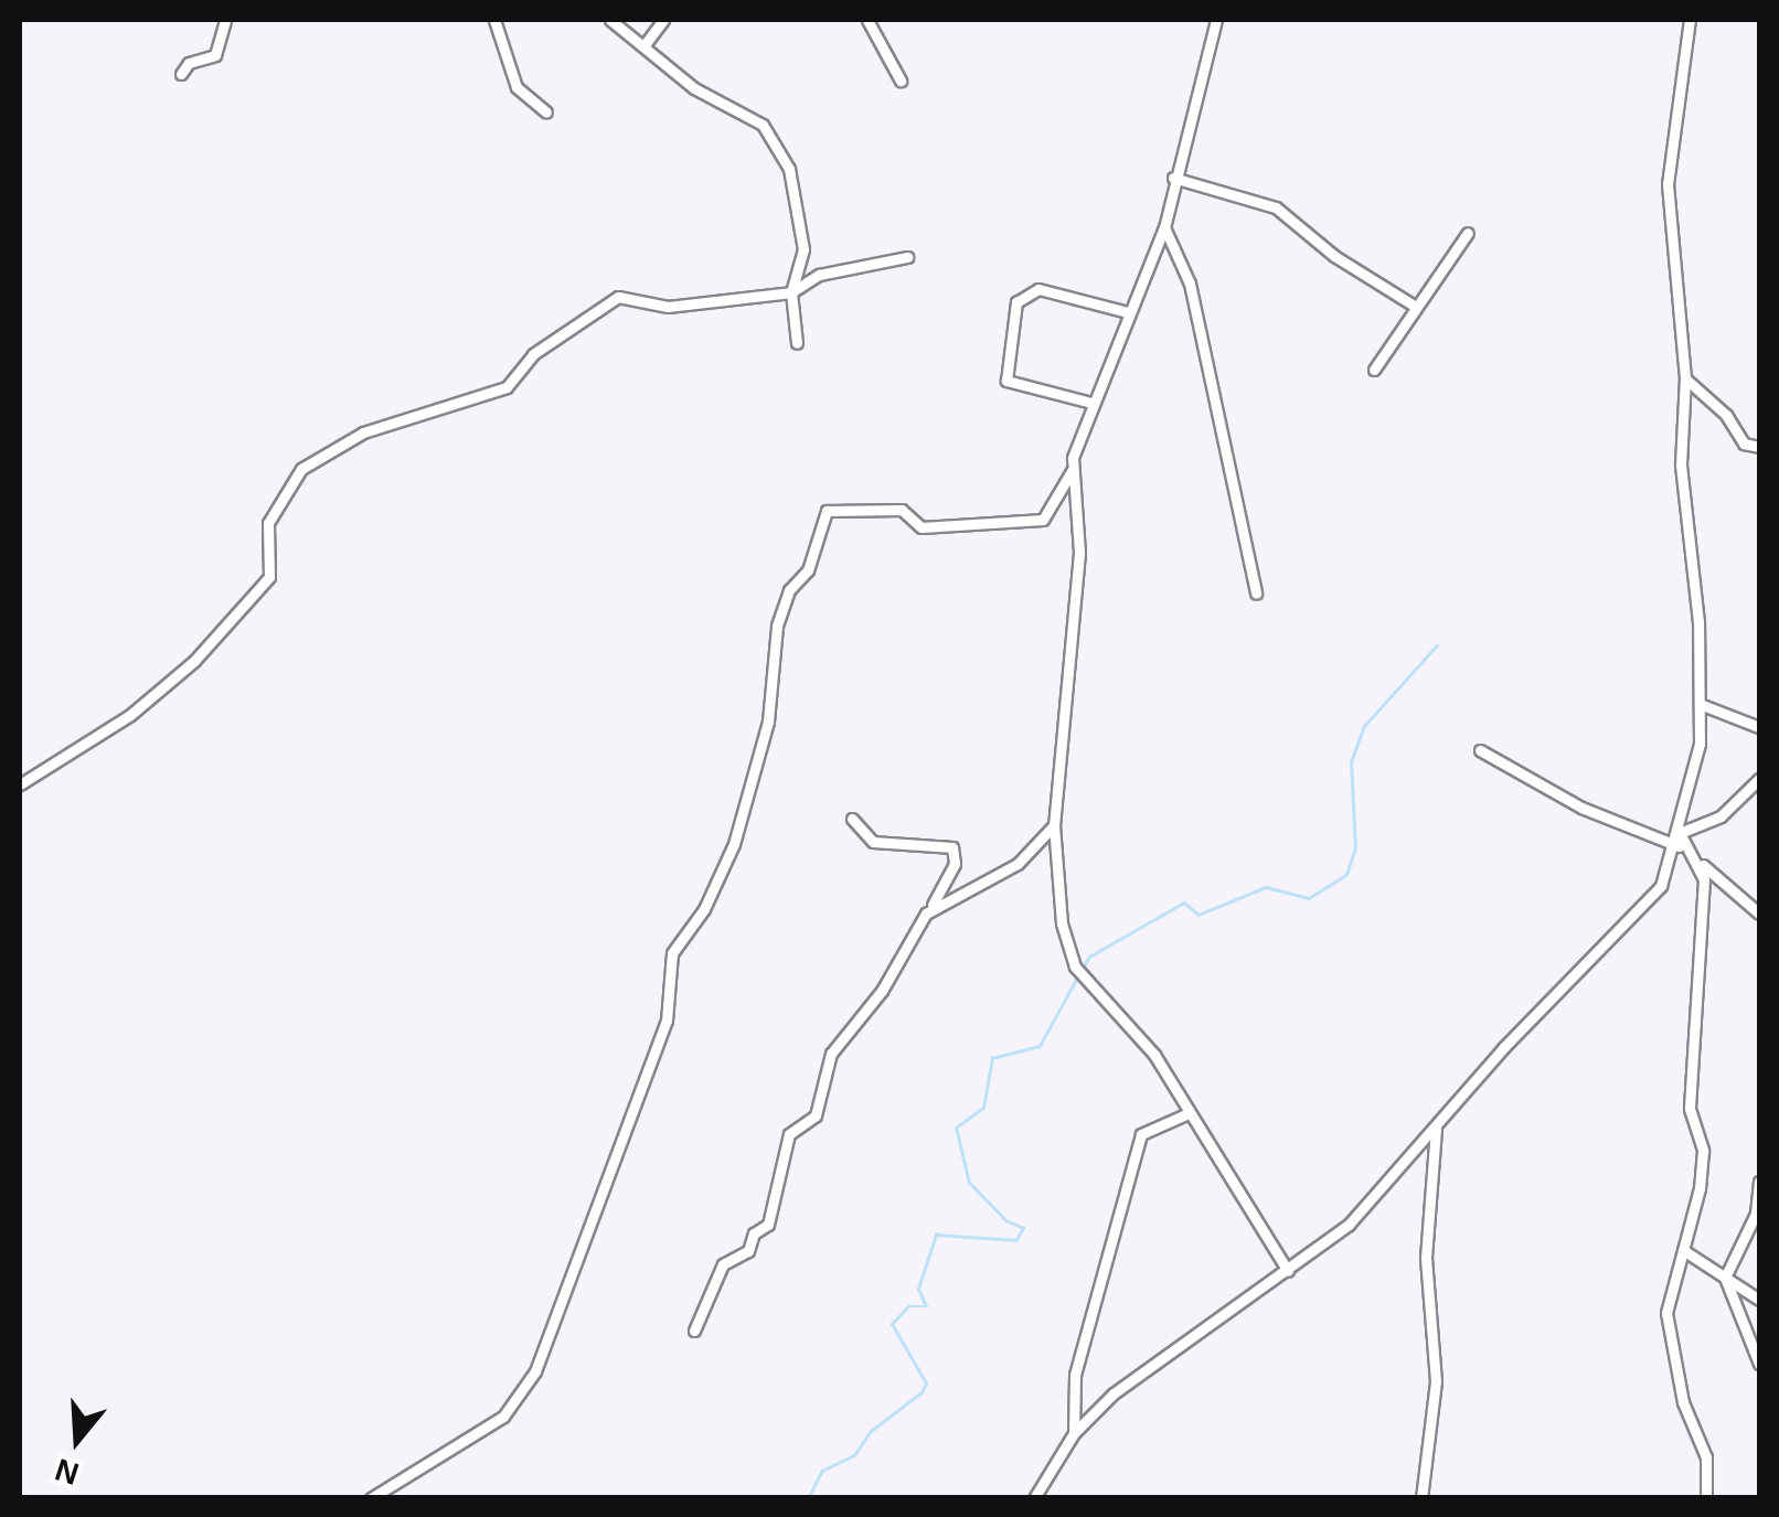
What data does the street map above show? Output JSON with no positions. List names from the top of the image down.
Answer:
{
  "north": "bottom"
}
